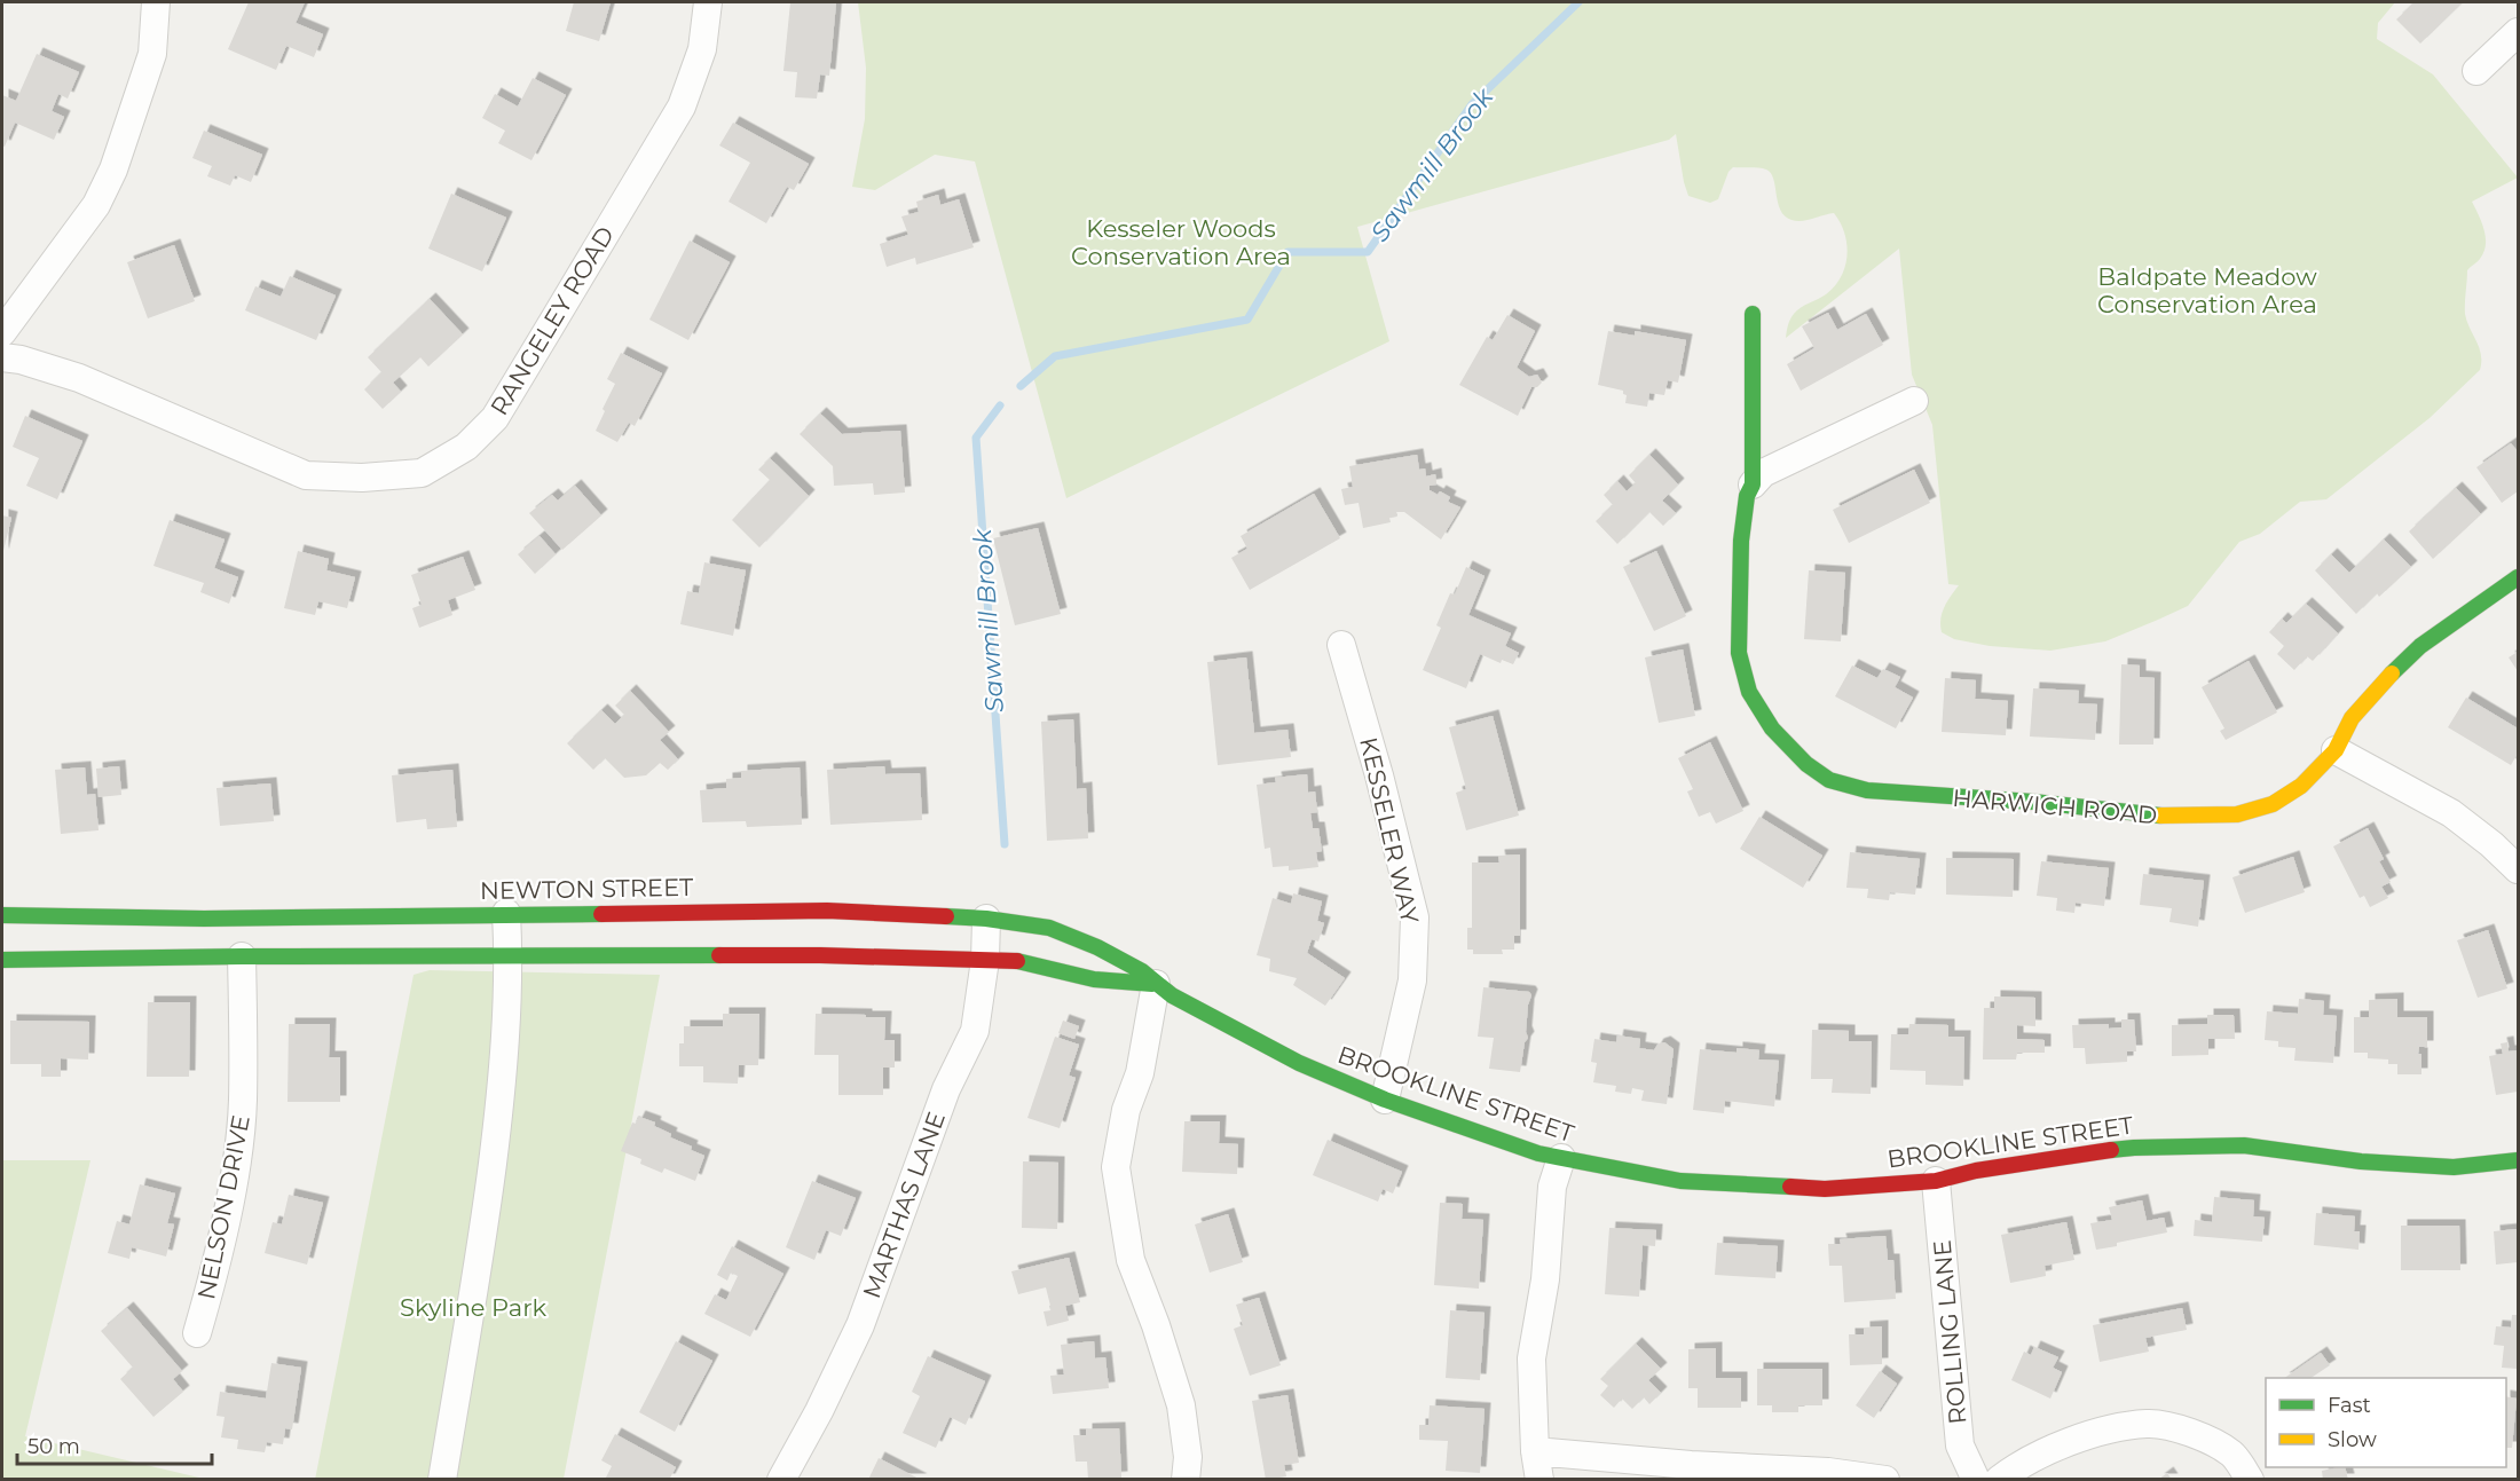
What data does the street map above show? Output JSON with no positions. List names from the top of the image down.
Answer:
{
  "streets": {
    "main road": ["HARWICH ROAD", "NEWTON STREET", "BROOKLINE STREET"],
    "street": [
      "RANGELEY ROAD",
      "KESSELER WAY",
      "MARTHAS LANE",
      "NELSON DRIVE",
      "ROLLING LANE"
    ]
  },
  "crossings": [
    ["KESSELER WAY", "BROOKLINE STREET"],
    ["NEWTON STREET", "BROOKLINE STREET"],
    ["NEWTON STREET", "MARTHAS LANE"],
    ["NEWTON STREET", "NELSON DRIVE"],
    ["BROOKLINE STREET", "ROLLING LANE"]
  ],
  "water": ["Sawmill Brook"],
  "parks": ["Kesseler Woods Conservation Area", "Baldpate Meadow Conservation Area", "Skyline Park"],
  "legend": ["Fast", "Slow"],
  "scale_bar": "50 m"
}
